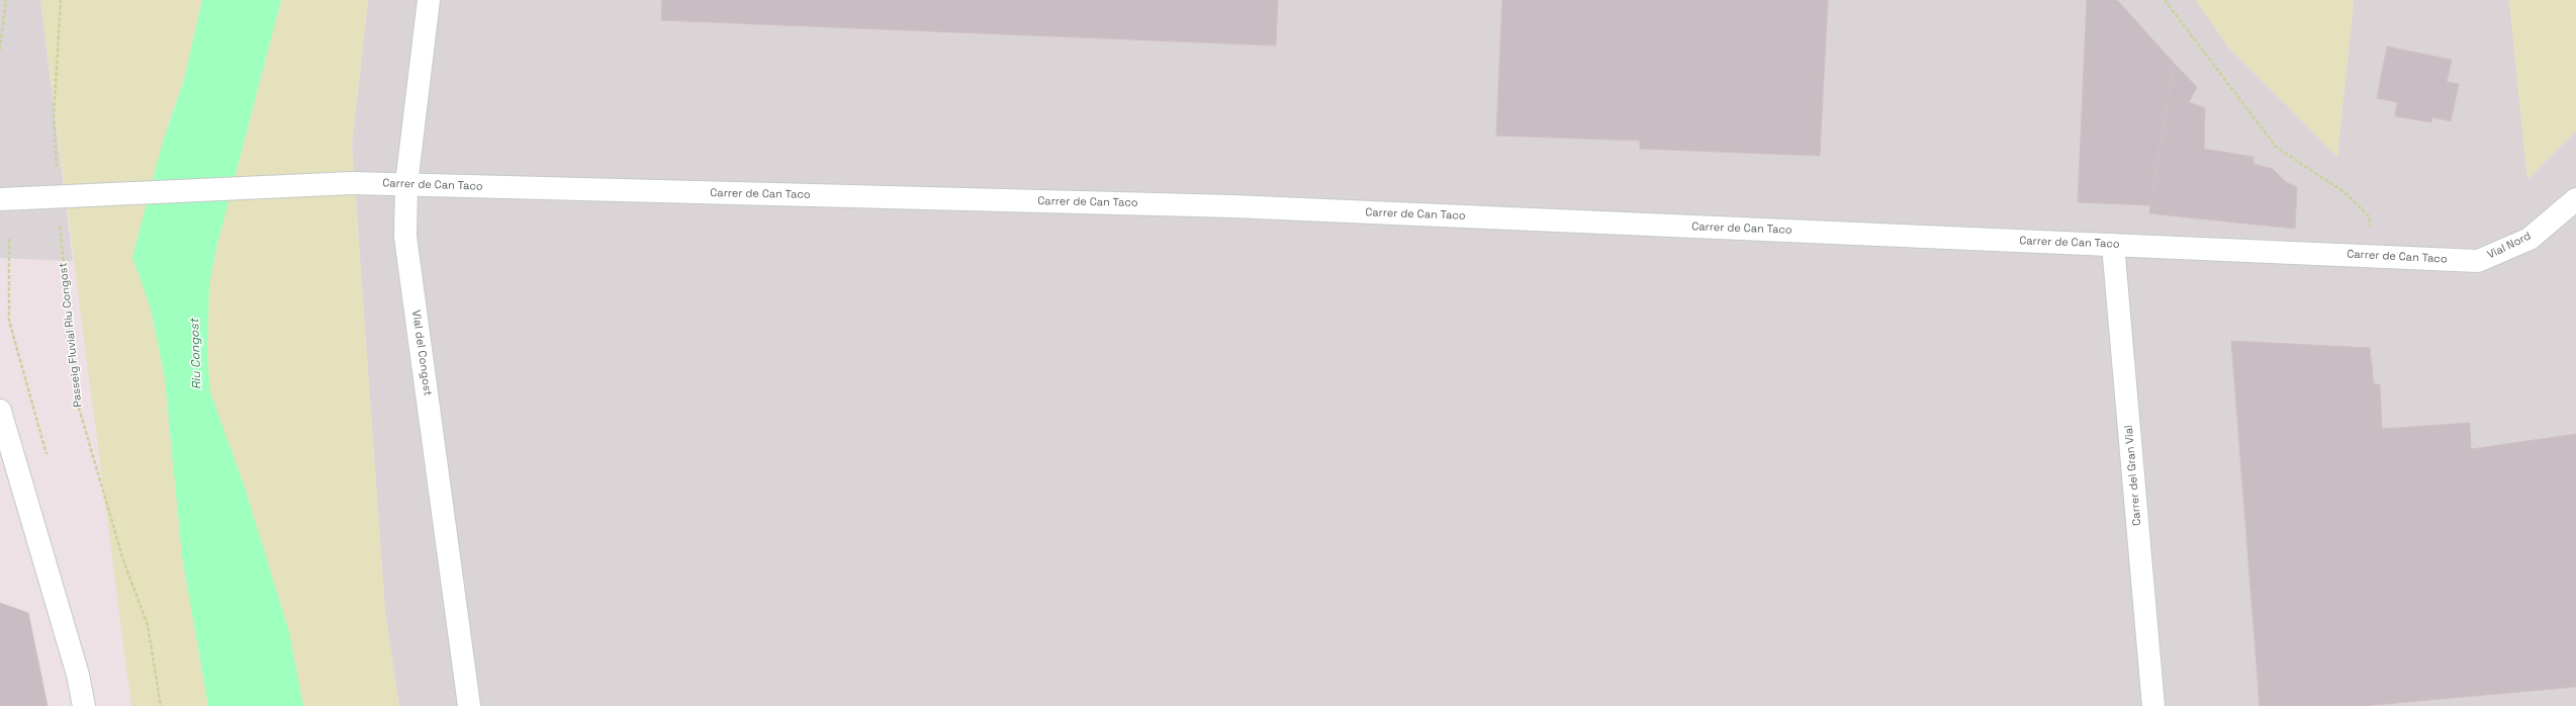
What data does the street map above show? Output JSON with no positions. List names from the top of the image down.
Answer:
{
  "streets": {
    "street": [
      "Carrer de Can Taco",
      "Vial Nord",
      "Vial del Congost",
      "Carrer del Gran Vial"
    ],
    "path": ["Passeig Fluvial Riu Congost"]
  },
  "crossings": [
    ["Carrer de Can Taco", "Vial Nord"],
    ["Carrer de Can Taco", "Vial del Congost"],
    ["Carrer de Can Taco", "Carrer del Gran Vial"]
  ],
  "water": ["Riu Congost"]
}
